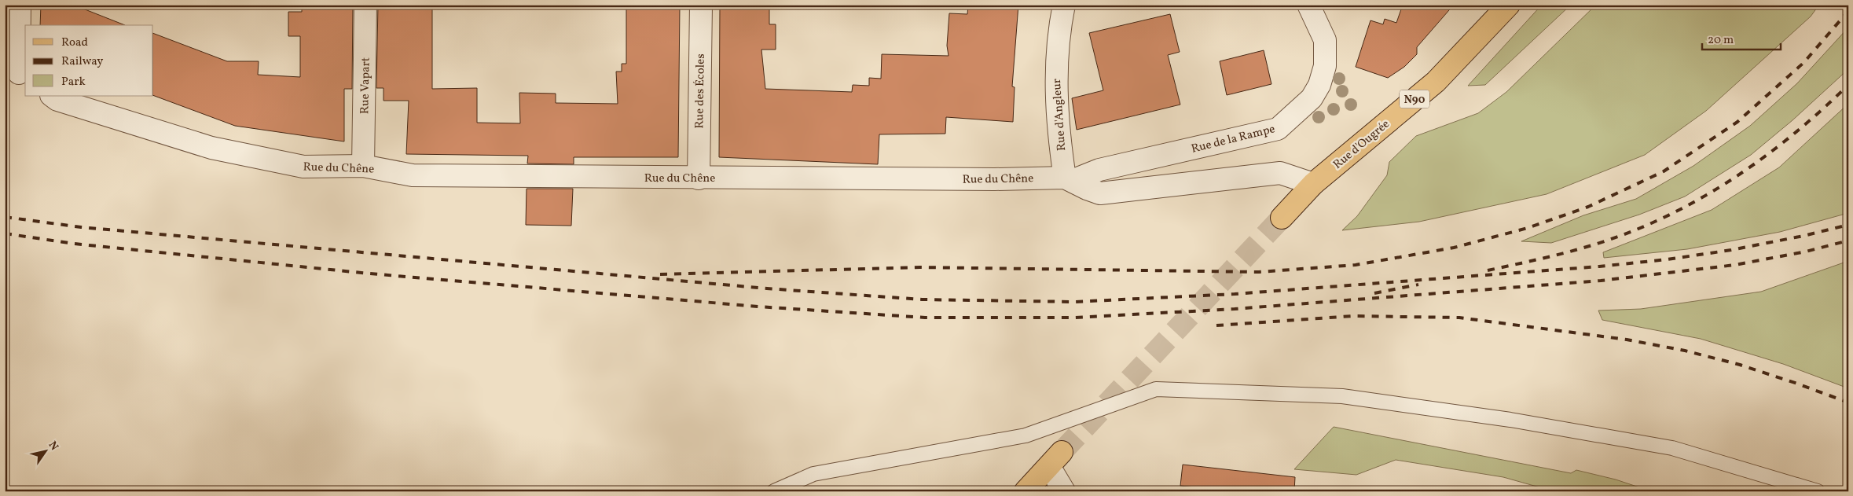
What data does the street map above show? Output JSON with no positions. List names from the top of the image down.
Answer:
{
  "streets": {
    "main road": ["N90", "Rue d'Ougrée"],
    "street": [
      "Rue Vapart",
      "Rue des Écoles",
      "Rue d'Angleur",
      "Rue de la Rampe",
      "Rue du Chêne"
    ]
  },
  "crossings": [
    ["Rue Vapart", "Rue du Chêne"],
    ["Rue des Écoles", "Rue du Chêne"],
    ["Rue d'Angleur", "Rue de la Rampe"],
    ["Rue d'Angleur", "Rue du Chêne"],
    ["Rue de la Rampe", "Rue du Chêne"],
    ["Rue d'Ougrée", "Rue du Chêne"]
  ],
  "legend": ["Road", "Railway", "Park"],
  "scale_bar": "20 m",
  "north": "top right"
}
